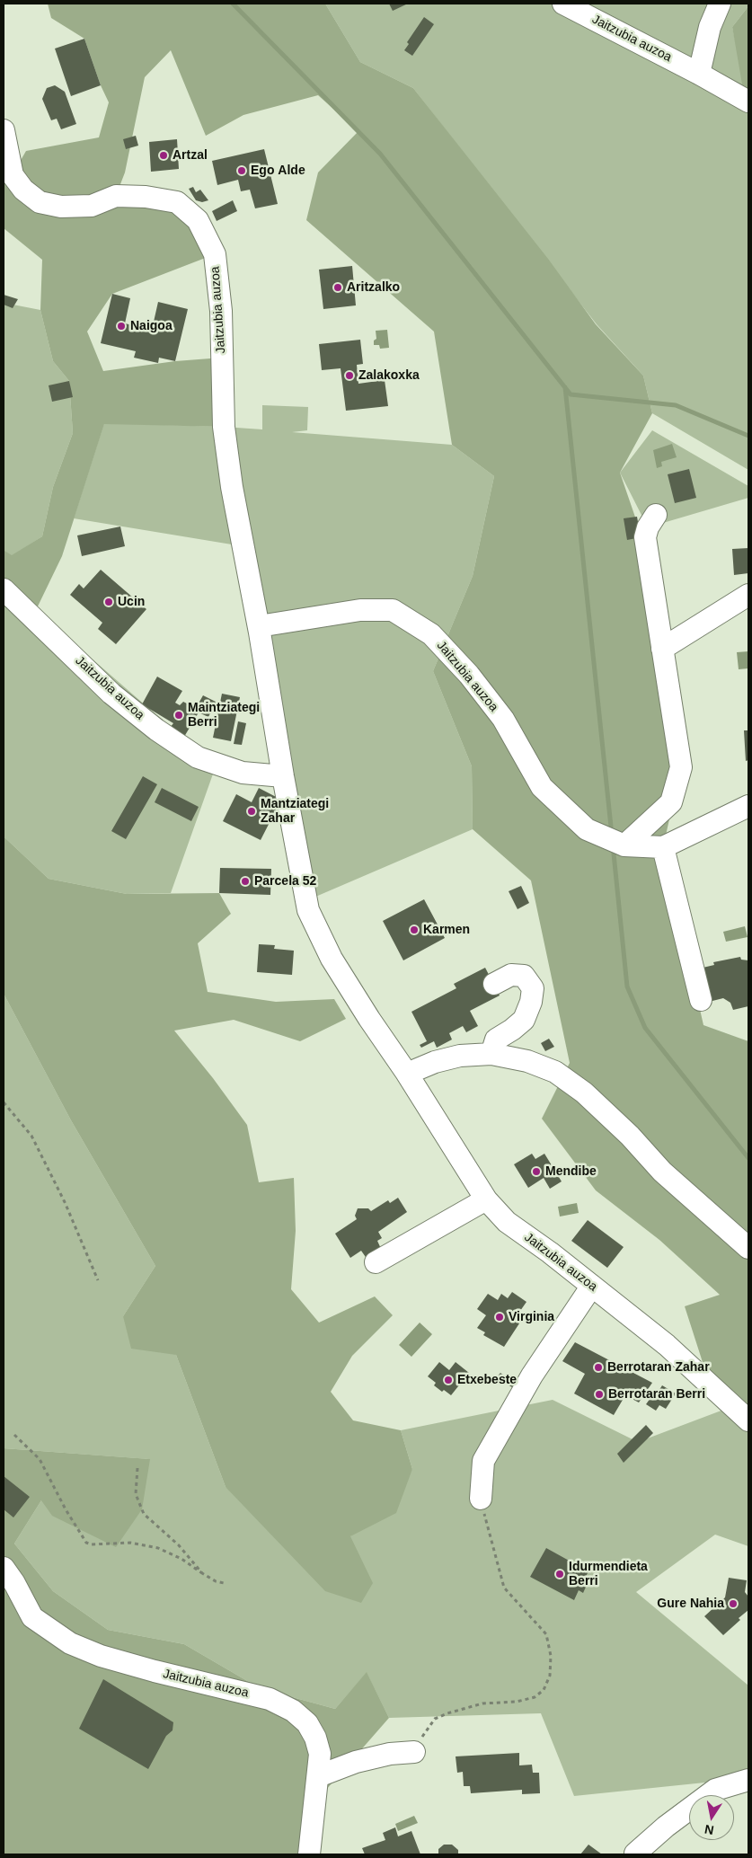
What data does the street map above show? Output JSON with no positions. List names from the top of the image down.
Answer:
{
  "streets": {
    "street": ["Jaitzubia auzoa"]
  },
  "places": [
    "Artzal",
    "Ego Alde",
    "Aritzalko",
    "Naigoa",
    "Zalakoxka",
    "Ucin",
    "Maintziategi Berri",
    "Mantziategi Zahar",
    "Parcela 52",
    "Karmen",
    "Mendibe",
    "Virginia",
    "Berrotaran Zahar",
    "Etxebeste",
    "Berrotaran Berri",
    "Idurmendieta Berri",
    "Gure Nahia"
  ],
  "north": "bottom"
}
